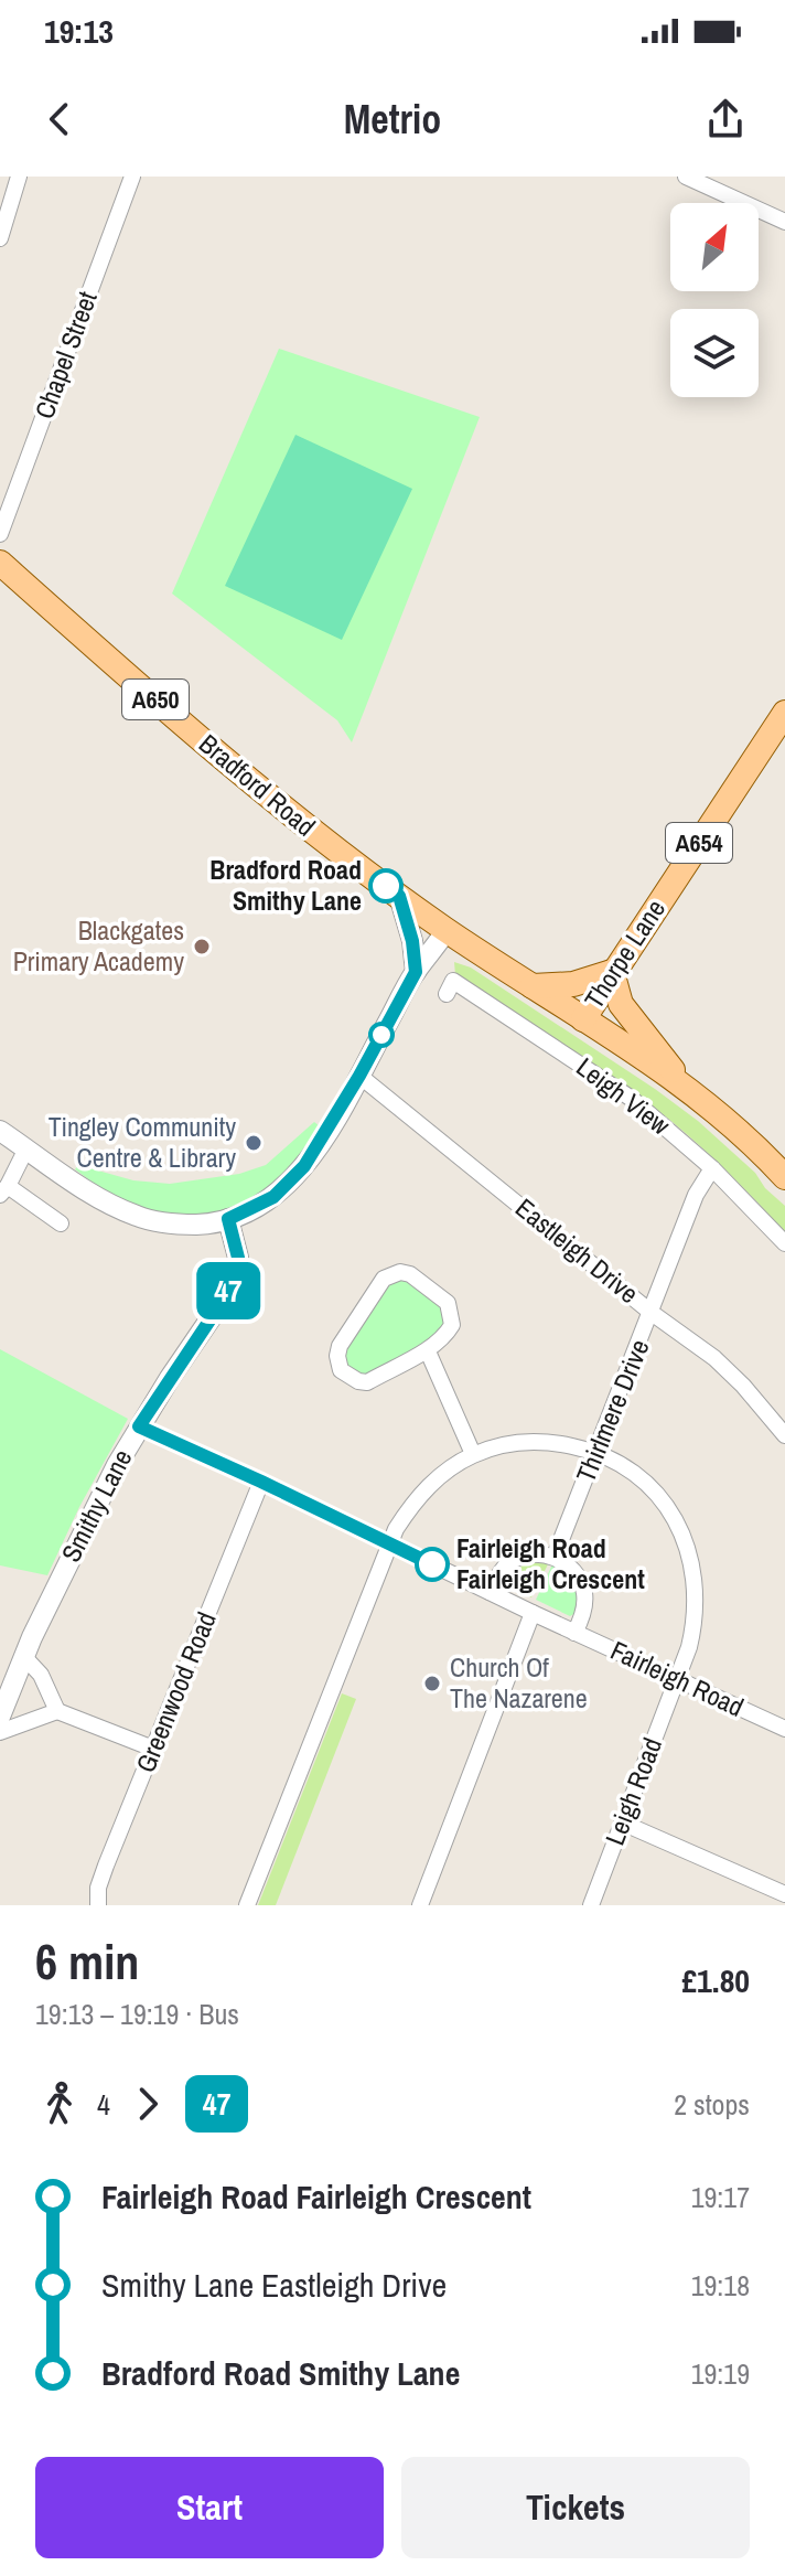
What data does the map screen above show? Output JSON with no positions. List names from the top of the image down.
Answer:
{
  "streets": {
    "main road": [
      "A650",
      "Bradford Road",
      "A654",
      "Thorpe Lane"
    ],
    "street": [
      "Chapel Street",
      "Leigh View",
      "Eastleigh Drive",
      "Thirlmere Drive",
      "Smithy Lane",
      "Fairleigh Road",
      "Greenwood Road",
      "Leigh Road"
    ]
  },
  "crossings": [
    ["Bradford Road", "Thorpe Lane"],
    ["Leigh View", "Thirlmere Drive"],
    ["Eastleigh Drive", "Thirlmere Drive"],
    ["Thirlmere Drive", "Leigh Road"],
    ["Smithy Lane", "Fairleigh Road"],
    ["Fairleigh Road", "Greenwood Road"],
    ["Fairleigh Road", "Leigh Road"]
  ],
  "places": [
    "Bradford Road Smithy Lane",
    "Blackgates Primary Academy",
    "Tingley Community Centre & Library",
    "Fairleigh Road Fairleigh Crescent",
    "Church Of The Nazarene"
  ],
  "lines": ["bus line 47"],
  "north": "top right",
  "page": {
    "status": "19:13",
    "header": "Metrio",
    "on_map": "47",
    "heading": ["6 min", "19:13 – 19:19 · Bus", "£1.80"],
    "legs": ["4", "47", "2 stops"],
    "list": [
      {
        "name": "Fairleigh Road Fairleigh Crescent",
        "value": "19:17"
      },
      {
        "name": "Smithy Lane Eastleigh Drive",
        "value": "19:18"
      },
      {
        "name": "Bradford Road Smithy Lane",
        "value": "19:19"
      }
    ],
    "buttons": ["Start", "Tickets"]
  }
}
